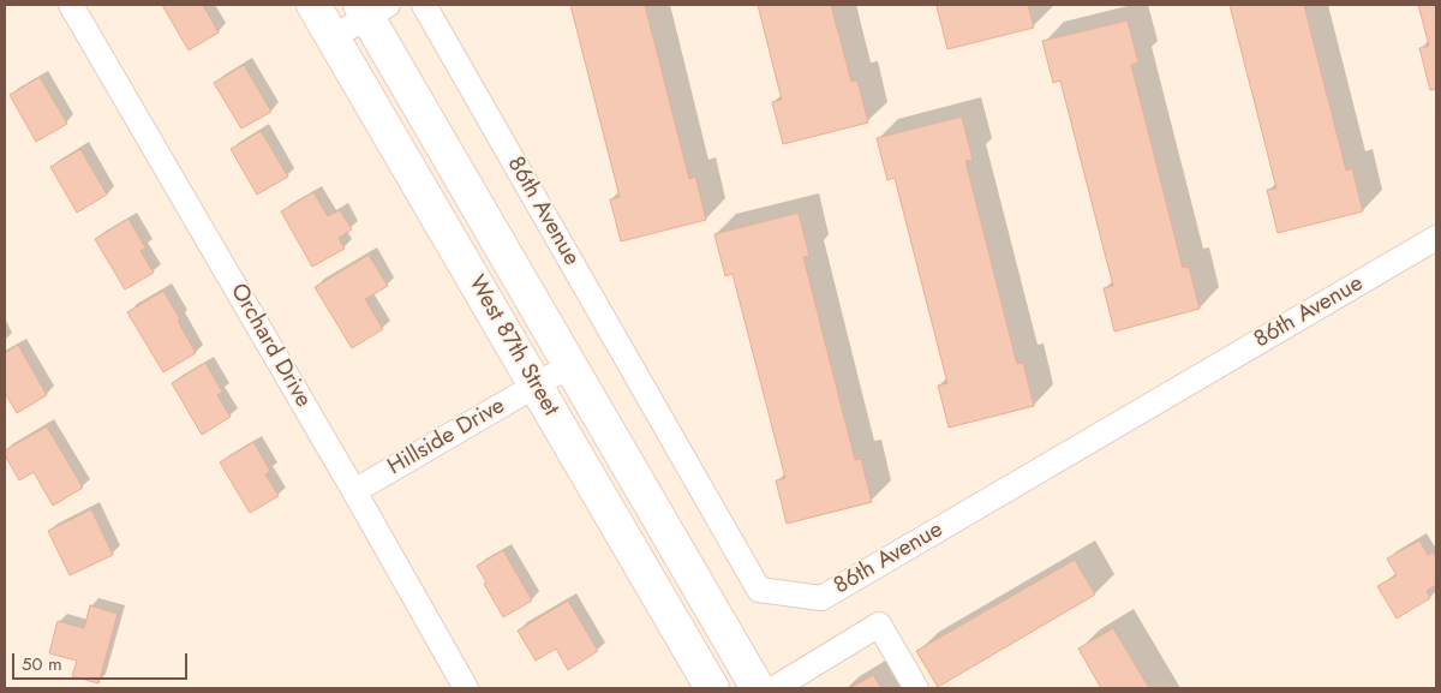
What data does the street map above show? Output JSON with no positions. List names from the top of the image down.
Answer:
{
  "streets": {
    "main road": ["West 87th Street"],
    "street": ["86th Avenue", "Orchard Drive", "Hillside Drive"]
  },
  "crossings": [
    ["Orchard Drive", "Hillside Drive"],
    ["West 87th Street", "Hillside Drive"]
  ],
  "scale_bar": "50 m"
}
